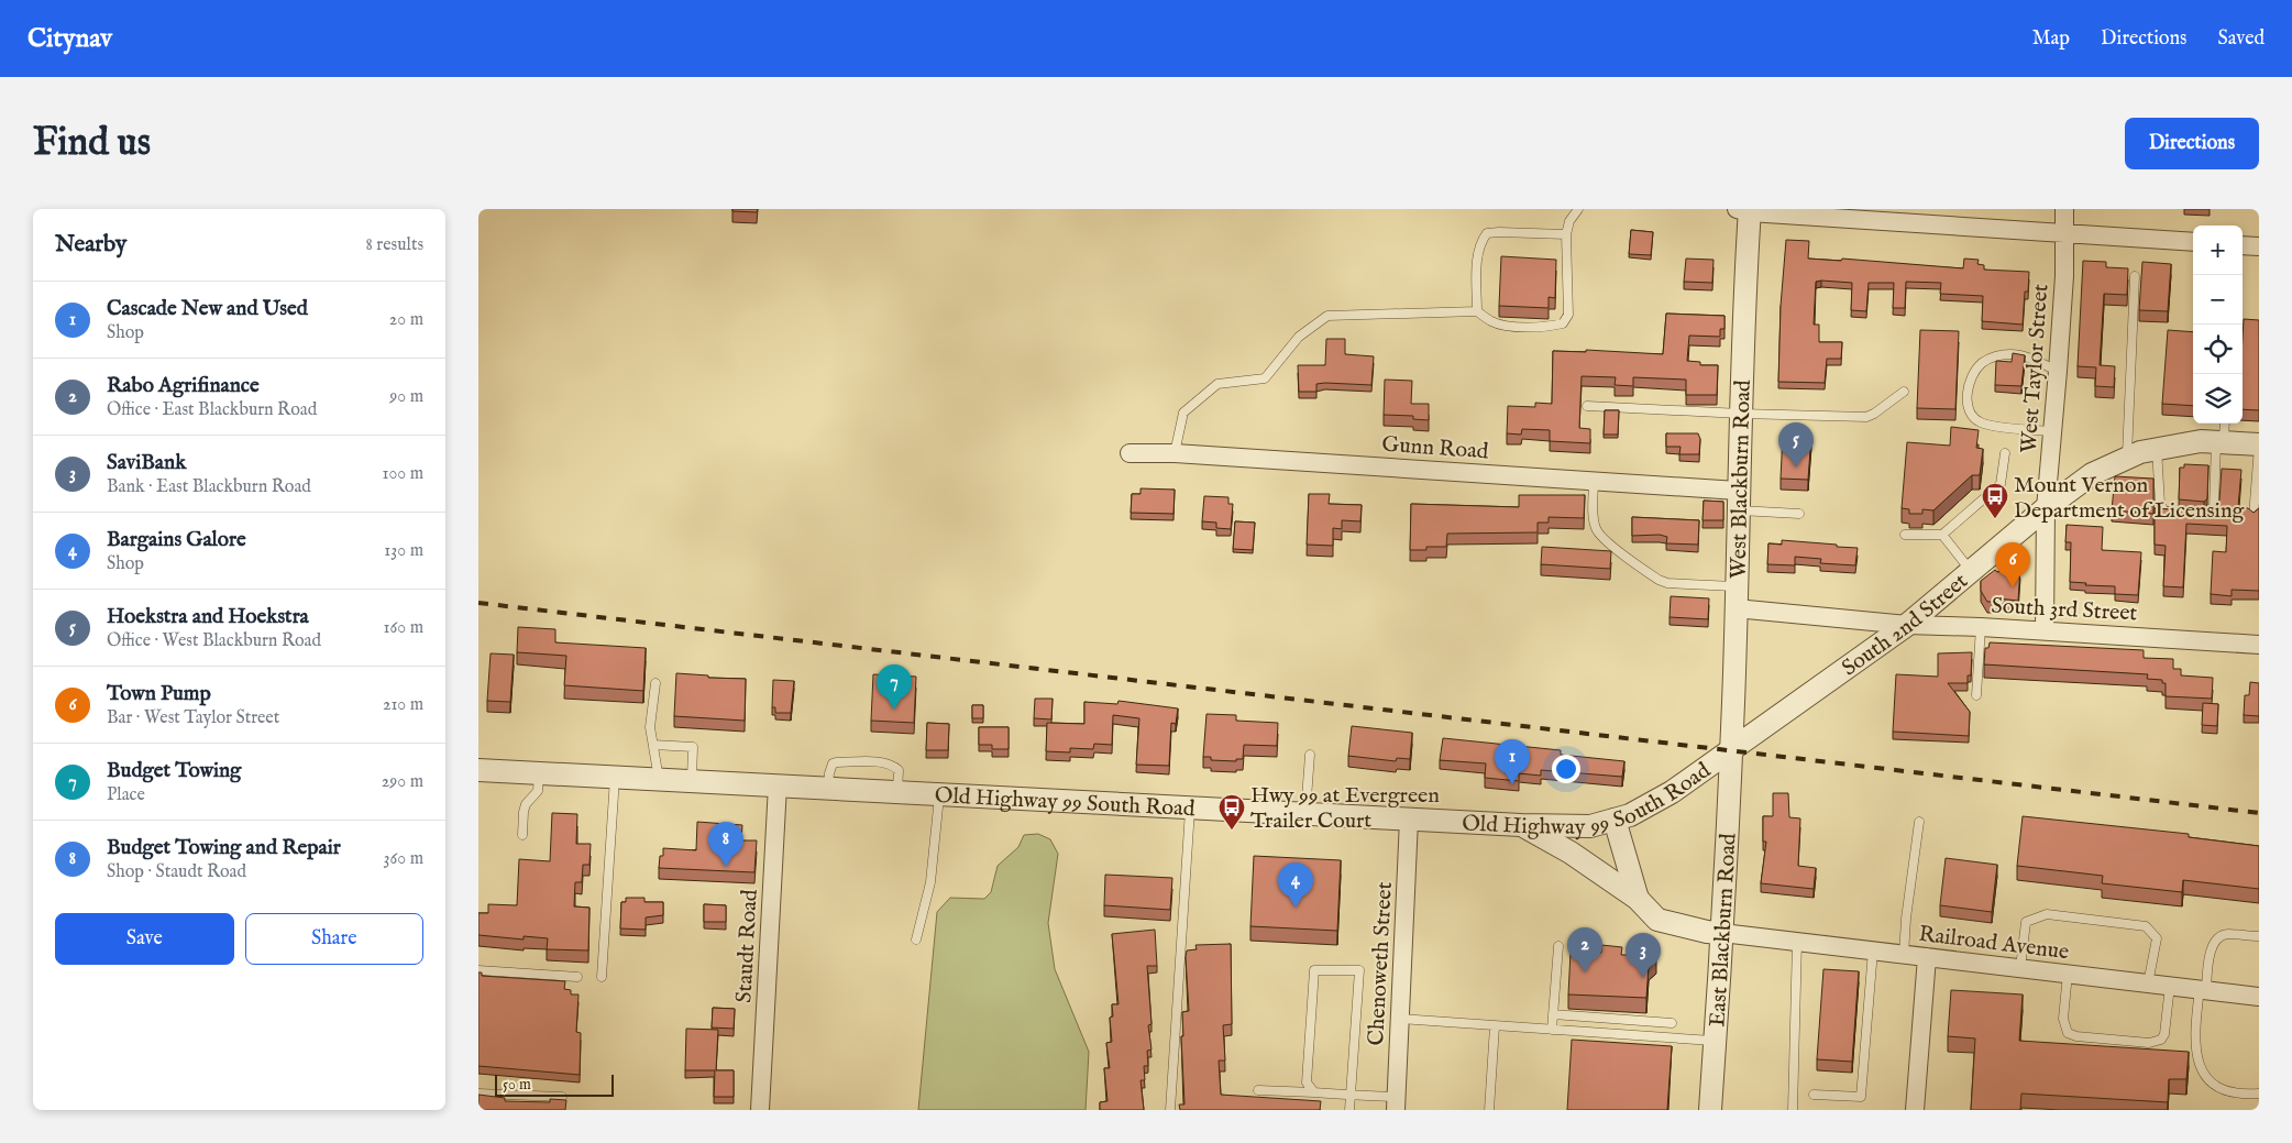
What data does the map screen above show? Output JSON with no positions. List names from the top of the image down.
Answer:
{
  "streets": {
    "street": [
      "West Taylor Street",
      "Gunn Road",
      "West Blackburn Road",
      "South 3rd Street",
      "South 2nd Street",
      "Old Highway 99 South Road",
      "East Blackburn Road",
      "Railroad Avenue",
      "Staudt Road",
      "Chenoweth Street"
    ]
  },
  "crossings": [
    ["West Taylor Street", "South 3rd Street"],
    ["West Taylor Street", "South 2nd Street"],
    ["Gunn Road", "West Blackburn Road"],
    ["West Blackburn Road", "South 3rd Street"],
    ["West Blackburn Road", "South 2nd Street"],
    ["West Blackburn Road", "Old Highway 99 South Road"],
    ["West Blackburn Road", "East Blackburn Road"],
    ["South 3rd Street", "South 2nd Street"],
    ["South 2nd Street", "Old Highway 99 South Road"],
    ["South 2nd Street", "East Blackburn Road"],
    ["Old Highway 99 South Road", "East Blackburn Road"],
    ["Old Highway 99 South Road", "Staudt Road"],
    ["Old Highway 99 South Road", "Chenoweth Street"],
    ["East Blackburn Road", "Railroad Avenue"]
  ],
  "places": {
    "bus stop": ["Mount Vernon Department of Licensing", "Hwy 99 at Evergreen Trailer Court"]
  },
  "scale_bar": "50 m",
  "page": {
    "header": "Citynav",
    "nav": ["Map", "Directions", "Saved"],
    "buttons": [
      "Directions",
      ["Save", "Share"]
    ],
    "title": "Find us",
    "heading": ["Nearby", "8 results"],
    "map_buttons": ["+", "−"],
    "list": [
      {
        "mark": "1",
        "name": "Cascade New and Used",
        "note": "Shop",
        "value": "20 m"
      },
      {
        "mark": "2",
        "name": "Rabo Agrifinance",
        "note": "Office · East Blackburn Road",
        "value": "90 m"
      },
      {
        "mark": "3",
        "name": "SaviBank",
        "note": "Bank · East Blackburn Road",
        "value": "100 m"
      },
      {
        "mark": "4",
        "name": "Bargains Galore",
        "note": "Shop",
        "value": "130 m"
      },
      {
        "mark": "5",
        "name": "Hoekstra and Hoekstra",
        "note": "Office · West Blackburn Road",
        "value": "160 m"
      },
      {
        "mark": "6",
        "name": "Town Pump",
        "note": "Bar · West Taylor Street",
        "value": "210 m"
      },
      {
        "mark": "7",
        "name": "Budget Towing",
        "note": "Place",
        "value": "290 m"
      },
      {
        "mark": "8",
        "name": "Budget Towing and Repair",
        "note": "Shop · Staudt Road",
        "value": "360 m"
      }
    ],
    "pins": [
      "5",
      "6",
      "7",
      "1",
      "8",
      "4",
      "2",
      "3"
    ],
    "scale": "50 m"
  }
}
